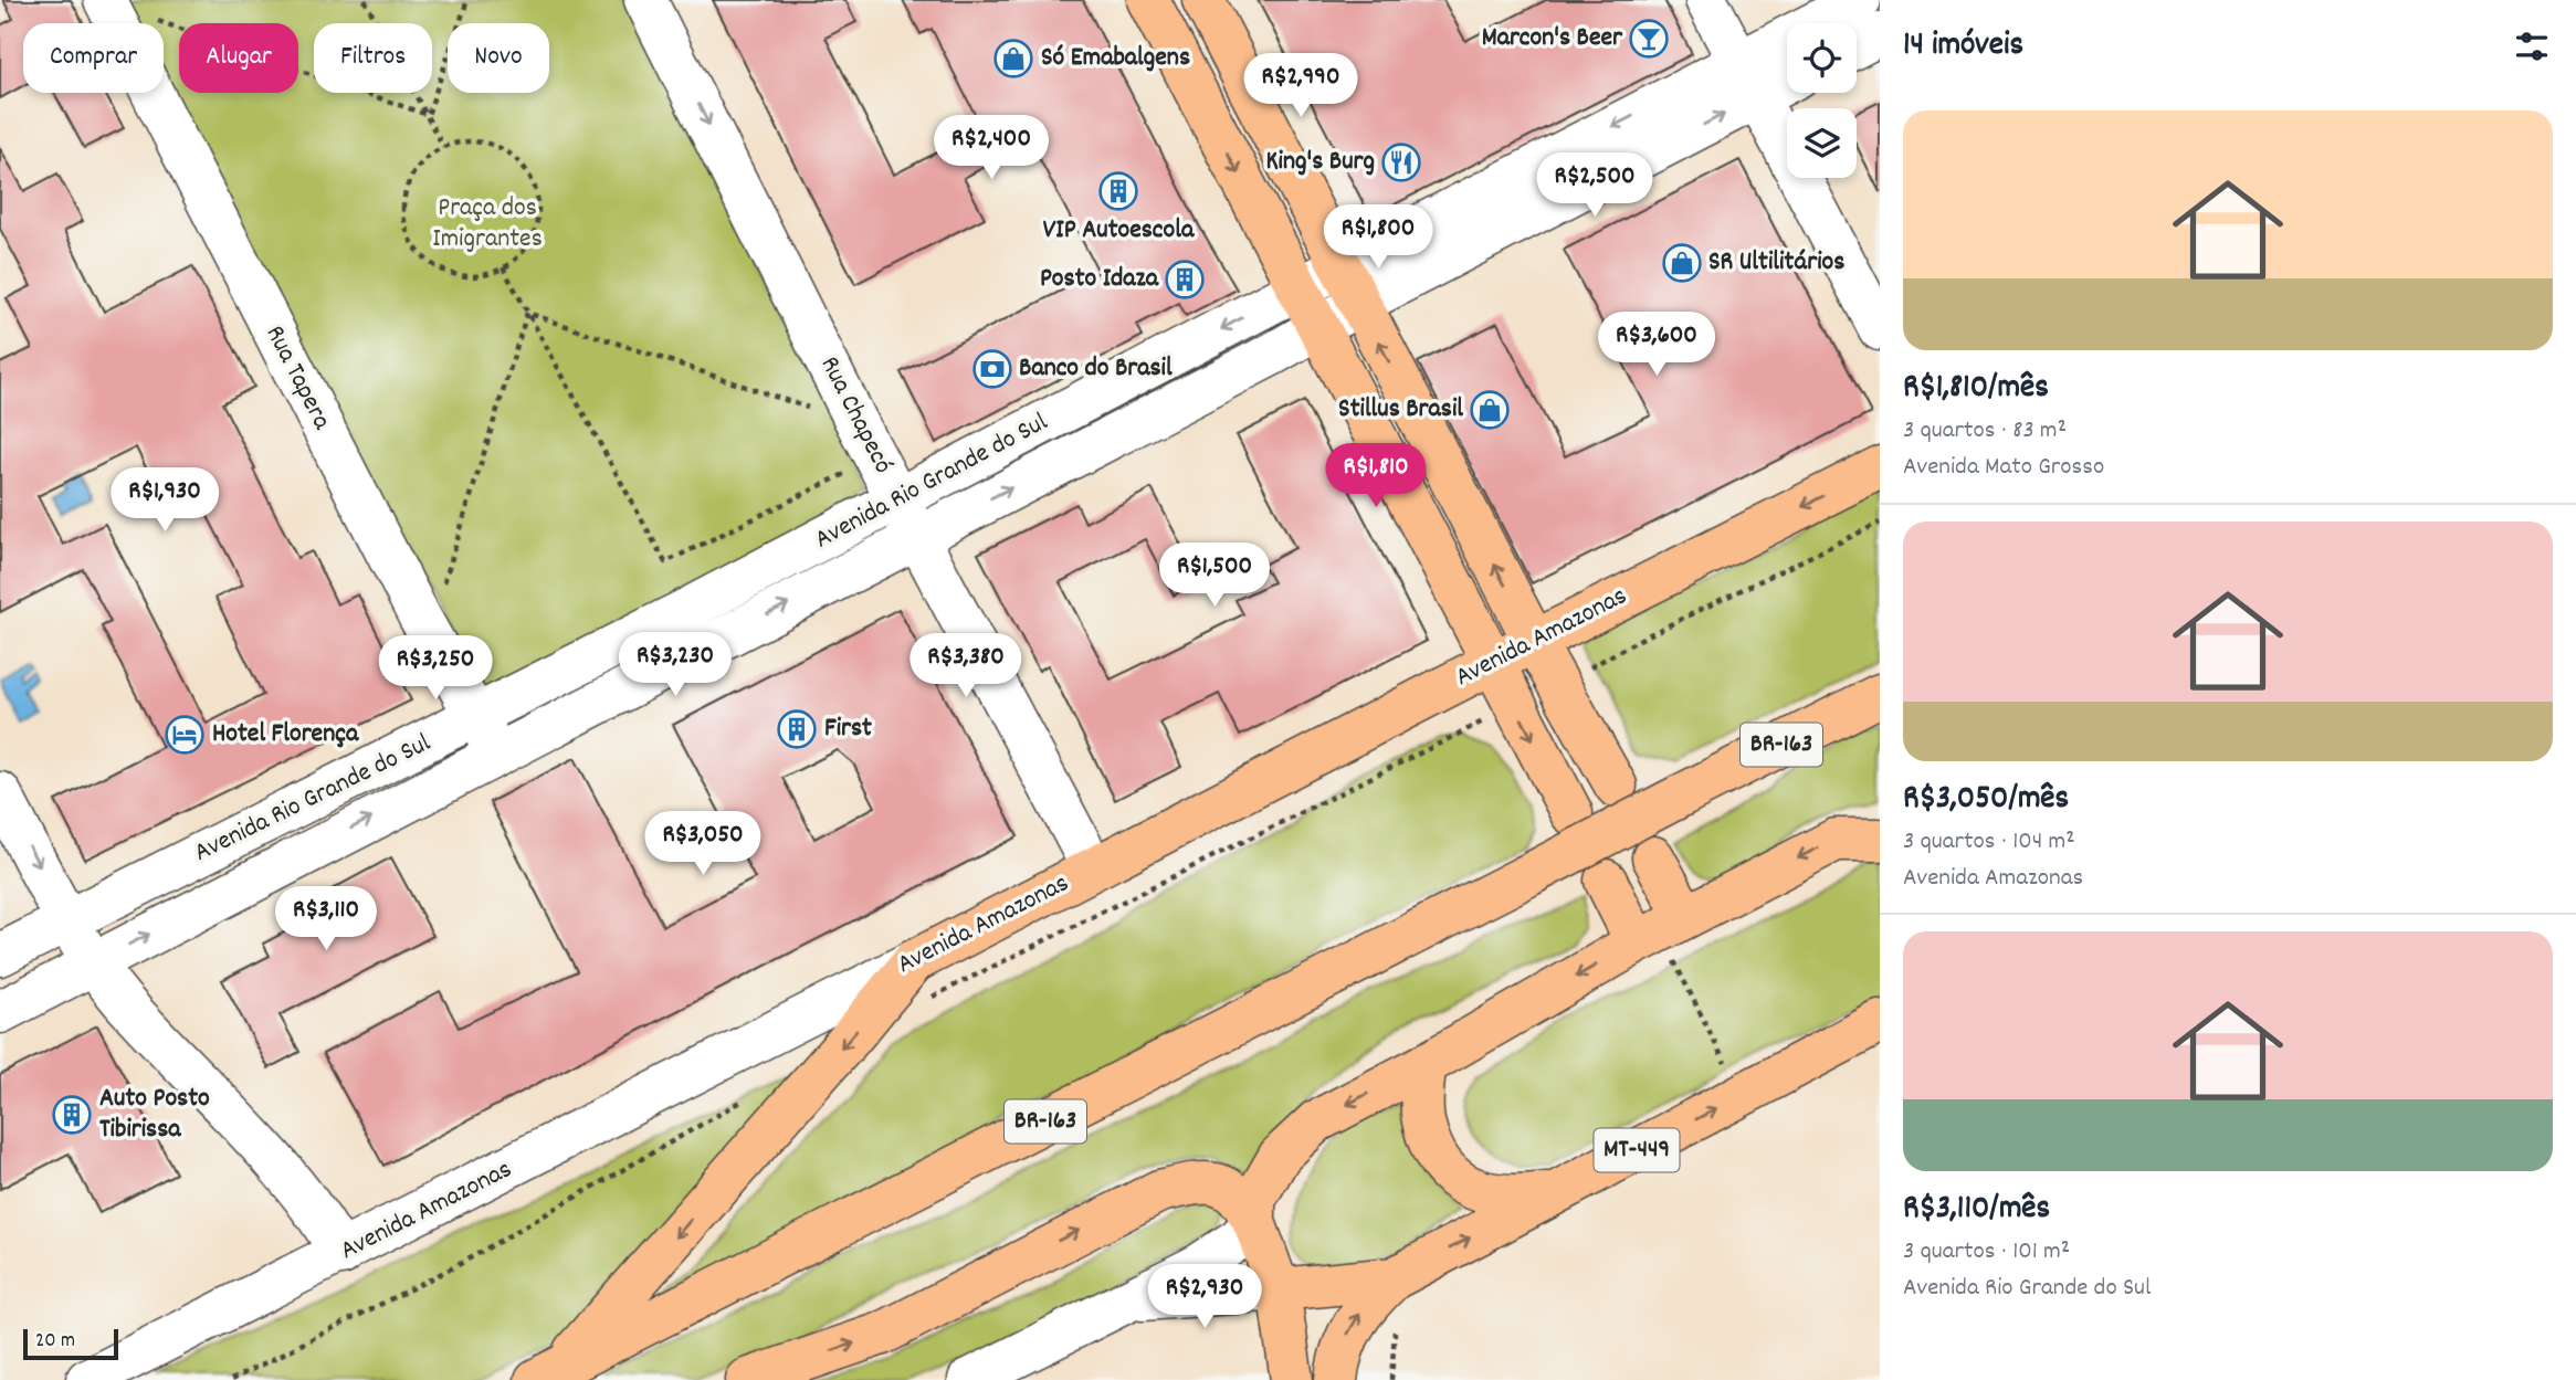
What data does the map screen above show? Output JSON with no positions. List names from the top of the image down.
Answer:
{
  "streets": {
    "main road": ["Avenida Amazonas", "BR-163", "MT-449"],
    "street": ["Rua Tapera", "Rua Chapecó", "Avenida Rio Grande do Sul"]
  },
  "crossings": [
    ["Rua Tapera", "Avenida Rio Grande do Sul"],
    ["Rua Chapecó", "Avenida Rio Grande do Sul"],
    ["Rua Chapecó", "Avenida Amazonas"]
  ],
  "one_way": ["Rua Chapecó"],
  "parks": ["Praça dos Imigrantes"],
  "places": {
    "bar": ["Marcon's Beer"],
    "shop": ["Só Emabalgens", "SR Ultilitários", "Stillus Brasil"],
    "restaurant": ["King's Burg"],
    "building": [
      "VIP Autoescola",
      "Posto Idaza",
      "First",
      "Auto Posto Tibirissa"
    ],
    "bank": ["Banco do Brasil"],
    "hotel": ["Hotel Florença"]
  },
  "scale_bar": "20 m",
  "page": {
    "heading": "14 imóveis",
    "chip": [
      "Comprar",
      "Alugar",
      "Filtros",
      "Novo"
    ],
    "price": [
      "R$2,990",
      "R$2,400",
      "R$2,500",
      "R$1,800",
      "R$3,600",
      "R$1,810",
      "R$1,930",
      "R$1,500",
      "R$3,230",
      "R$3,380",
      "R$3,250",
      "R$3,050",
      "R$3,110",
      "R$2,930"
    ],
    "list": [
      {
        "name": "R$1,810/mês",
        "note": "3 quartos · 83 m² · Avenida Mato Grosso"
      },
      {
        "name": "R$3,050/mês",
        "note": "3 quartos · 104 m² · Avenida Amazonas"
      },
      {
        "name": "R$3,110/mês",
        "note": "3 quartos · 101 m² · Avenida Rio Grande do Sul"
      }
    ],
    "scale": "20 m"
  }
}
